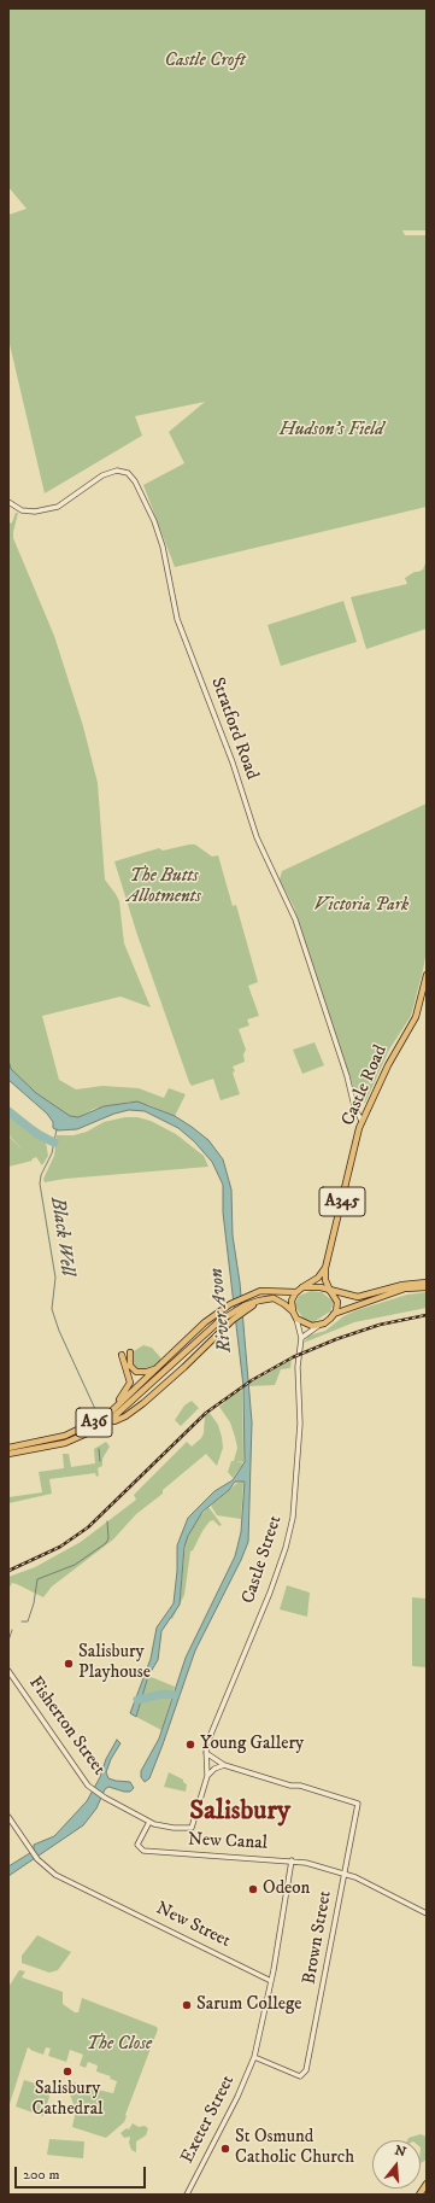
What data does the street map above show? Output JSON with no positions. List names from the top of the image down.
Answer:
{
  "streets": {
    "main road": ["Castle Road", "A345", "A36"],
    "street": [
      "Stratford Road",
      "Castle Street",
      "Fisherton Street",
      "New Canal",
      "New Street",
      "Brown Street",
      "Exeter Street"
    ]
  },
  "crossings": [
    ["Stratford Road", "Castle Road"],
    ["Castle Road", "A345"],
    ["A345", "A36"],
    ["A345", "Castle Street"],
    ["A36", "Castle Street"],
    ["Fisherton Street", "New Canal"],
    ["New Canal", "Brown Street"],
    ["New Canal", "Exeter Street"],
    ["New Street", "Exeter Street"],
    ["Brown Street", "Exeter Street"]
  ],
  "districts": ["Salisbury"],
  "water": ["Black Well", "River Avon"],
  "parks": [
    "Castle Croft",
    "Hudson's Field",
    "The Butts Allotments",
    "Victoria Park",
    "The Close"
  ],
  "places": [
    "Salisbury Playhouse",
    "Young Gallery",
    "Odeon",
    "Sarum College",
    "Salisbury Cathedral",
    "St Osmund Catholic Church"
  ],
  "scale_bar": "200 m",
  "north": "top"
}
